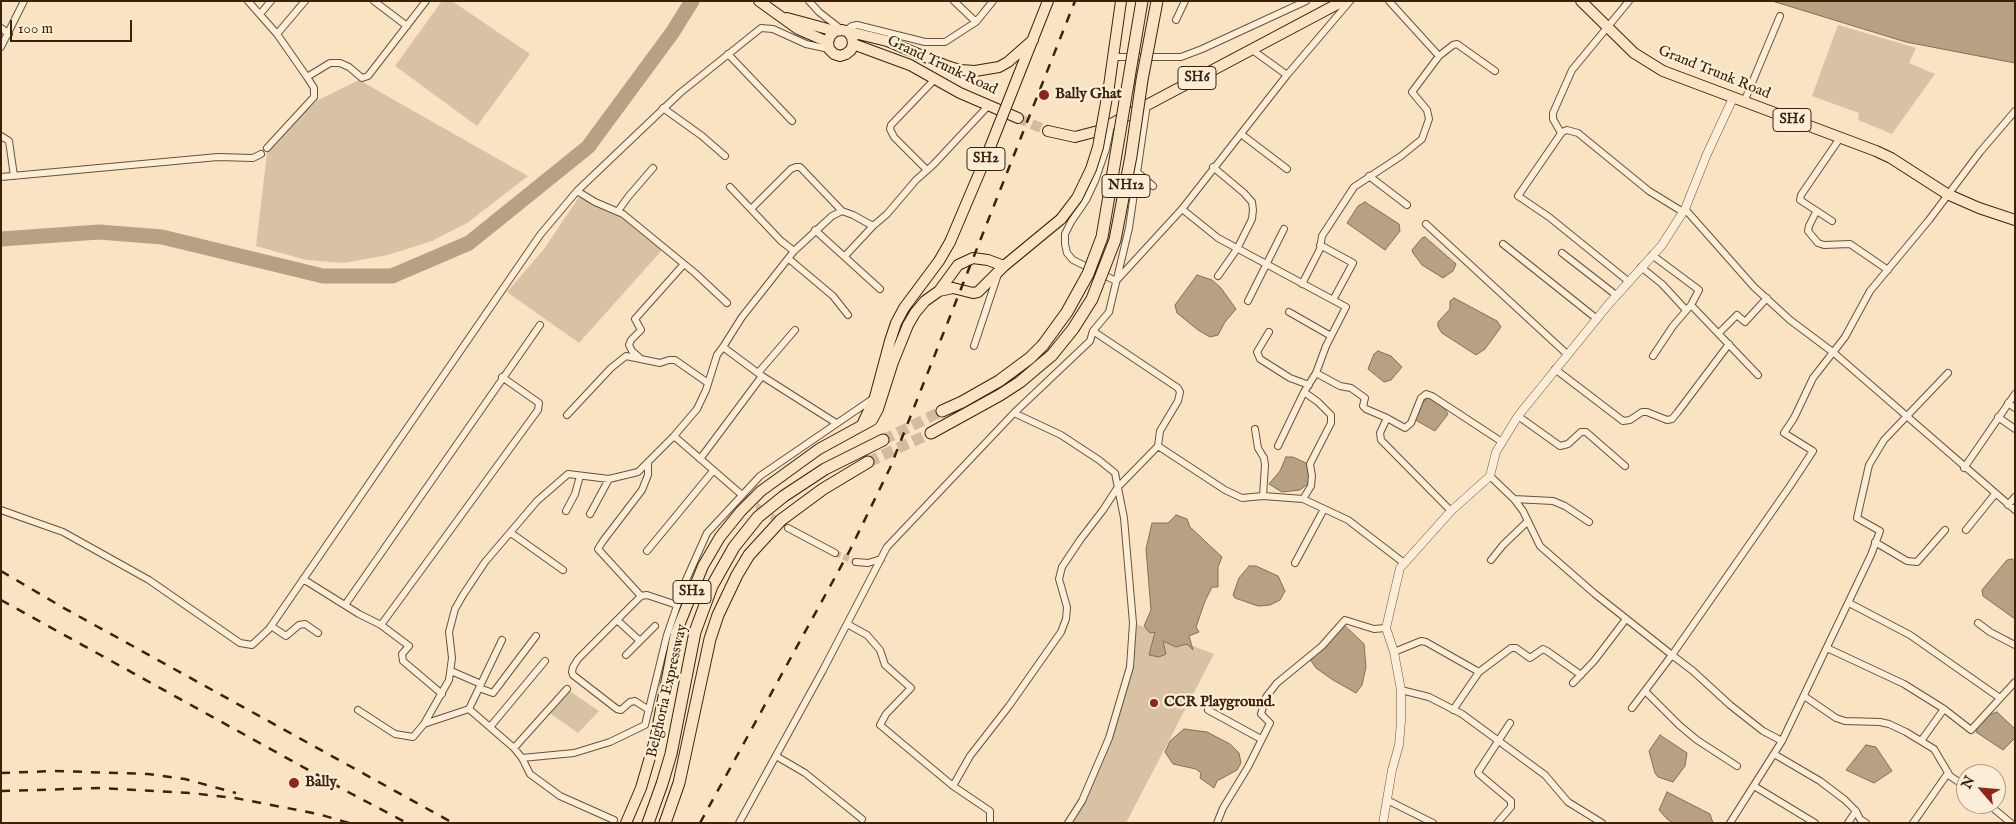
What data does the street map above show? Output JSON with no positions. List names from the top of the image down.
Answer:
{
  "streets": {
    "highway": ["NH12", "Belghoria Expressway"],
    "main road": ["Grand Trunk Road", "SH6", "SH2"]
  },
  "places": ["Bally Ghat", "CCR Playground.", "Bally"],
  "scale_bar": "100 m",
  "north": "top left"
}
